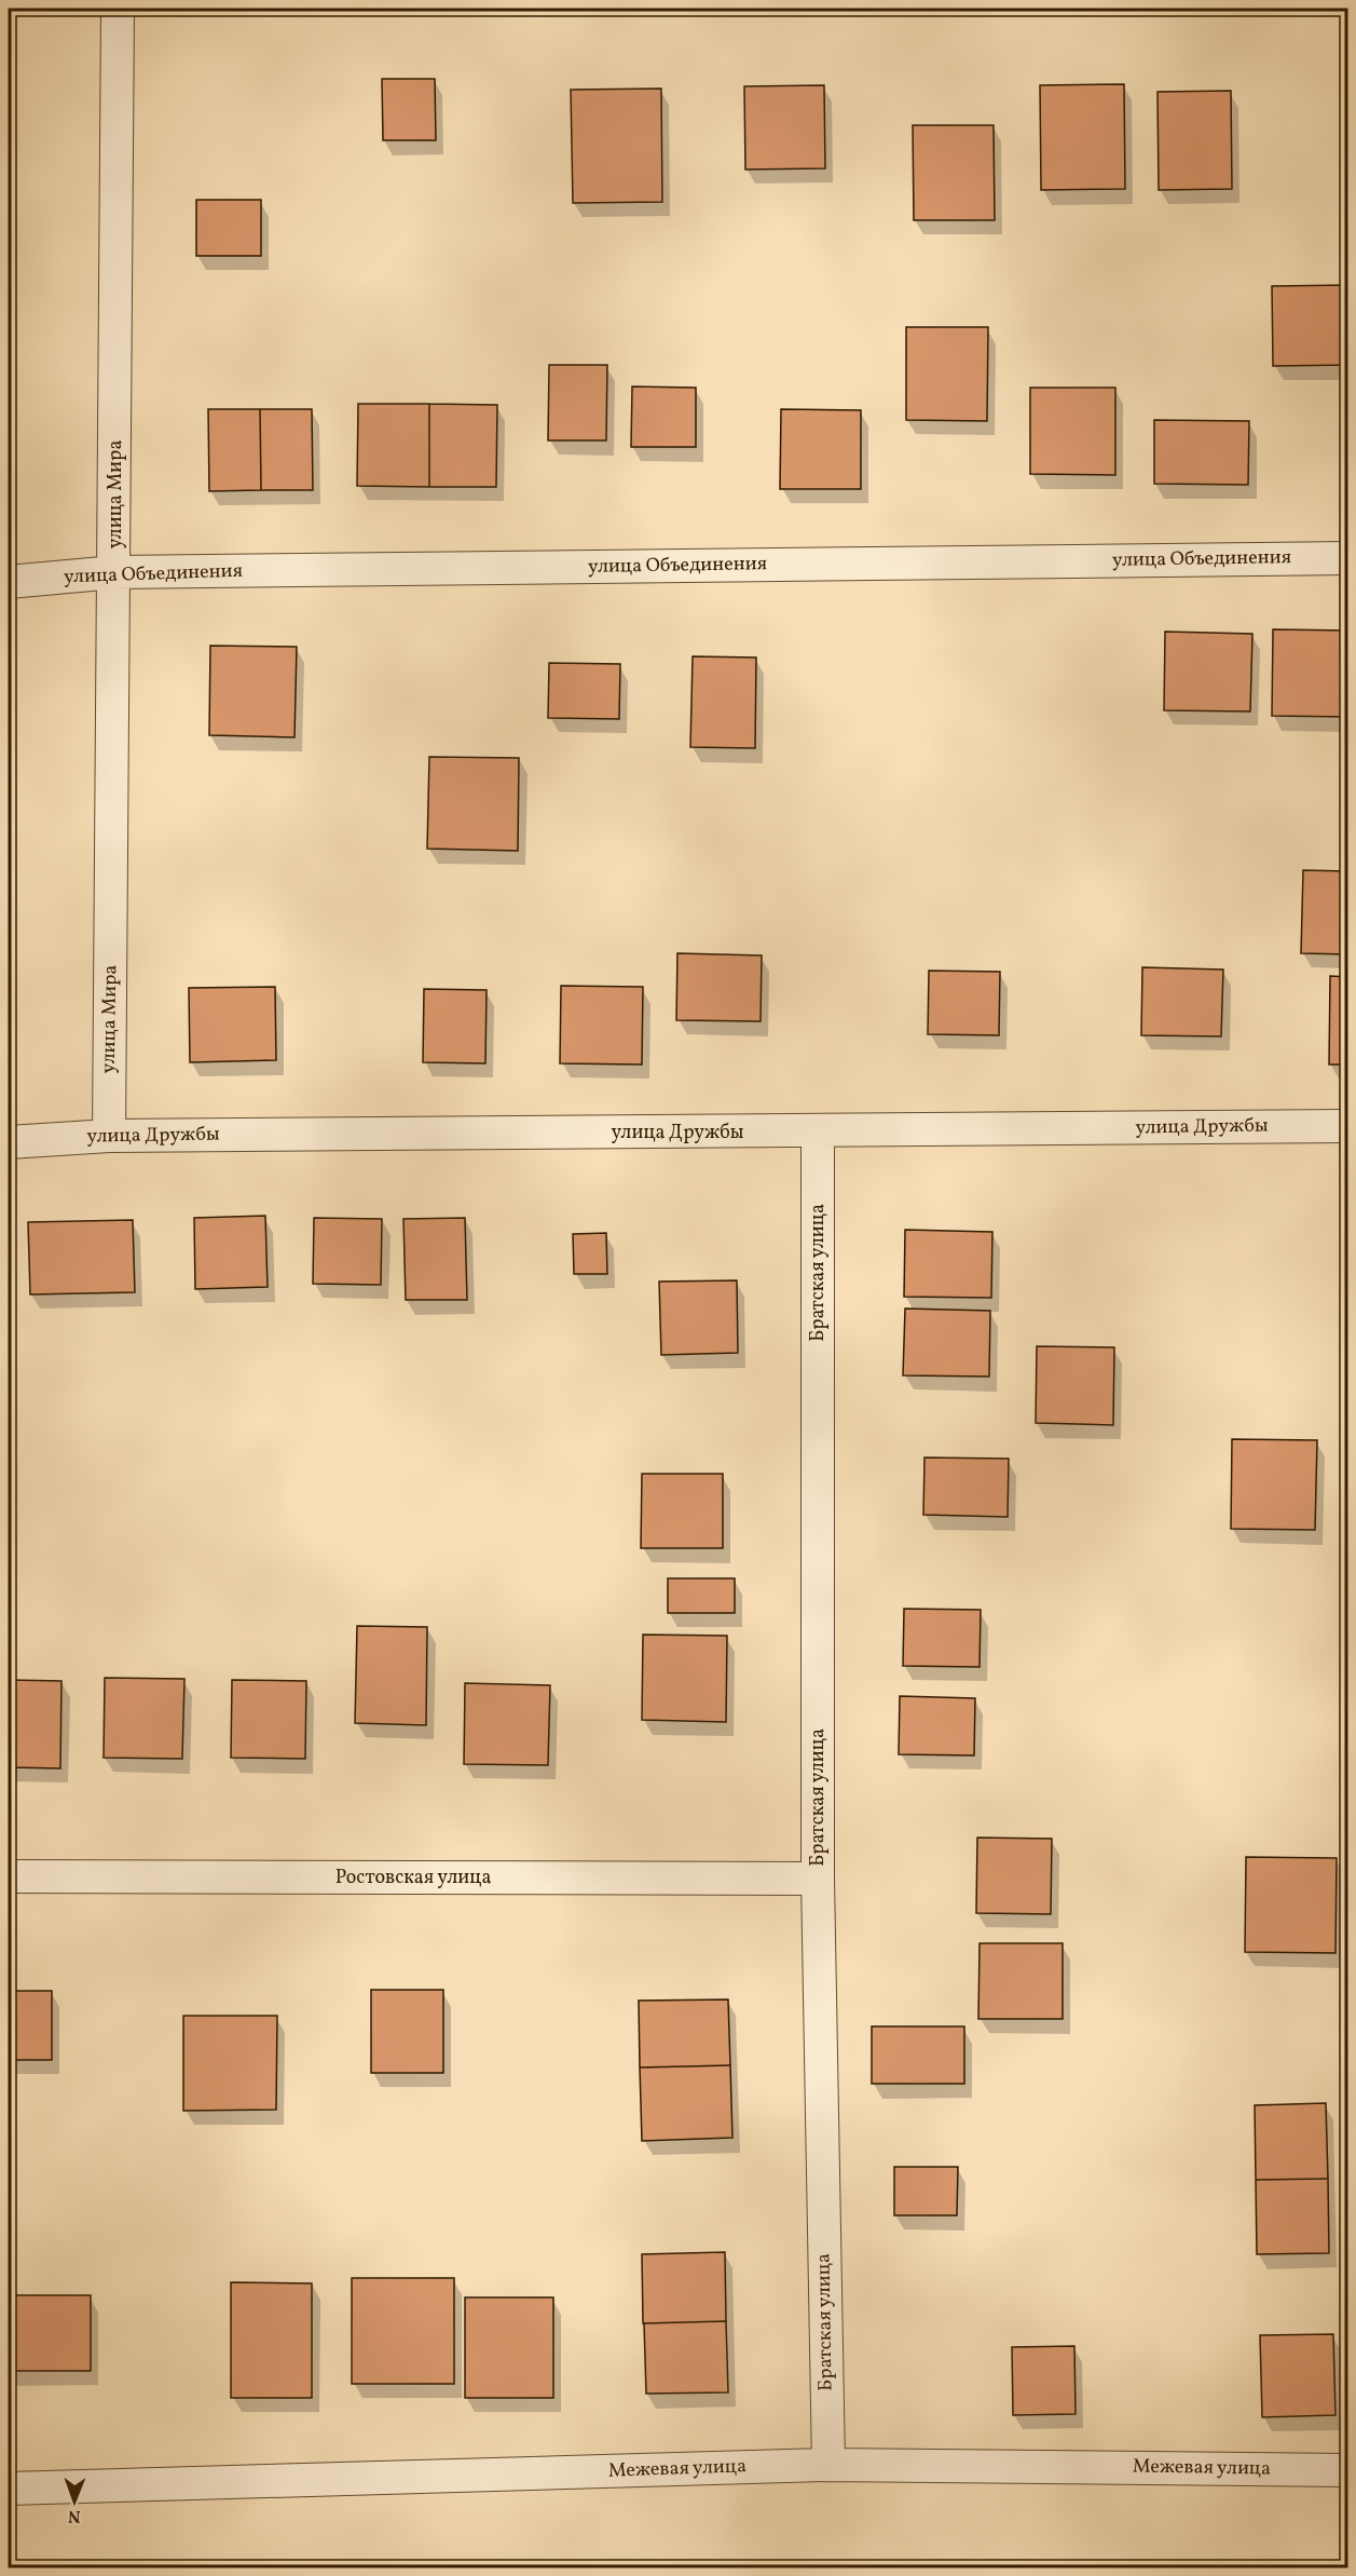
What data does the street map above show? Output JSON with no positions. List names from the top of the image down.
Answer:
{
  "streets": {
    "street": [
      "улица Мира",
      "улица Объединения",
      "улица Дружбы",
      "Братская улица",
      "Ростовская улица",
      "Межевая улица"
    ]
  },
  "crossings": [
    ["улица Мира", "улица Объединения"],
    ["улица Мира", "улица Дружбы"],
    ["улица Дружбы", "Братская улица"],
    ["Братская улица", "Ростовская улица"],
    ["Братская улица", "Межевая улица"]
  ],
  "north": "bottom"
}
